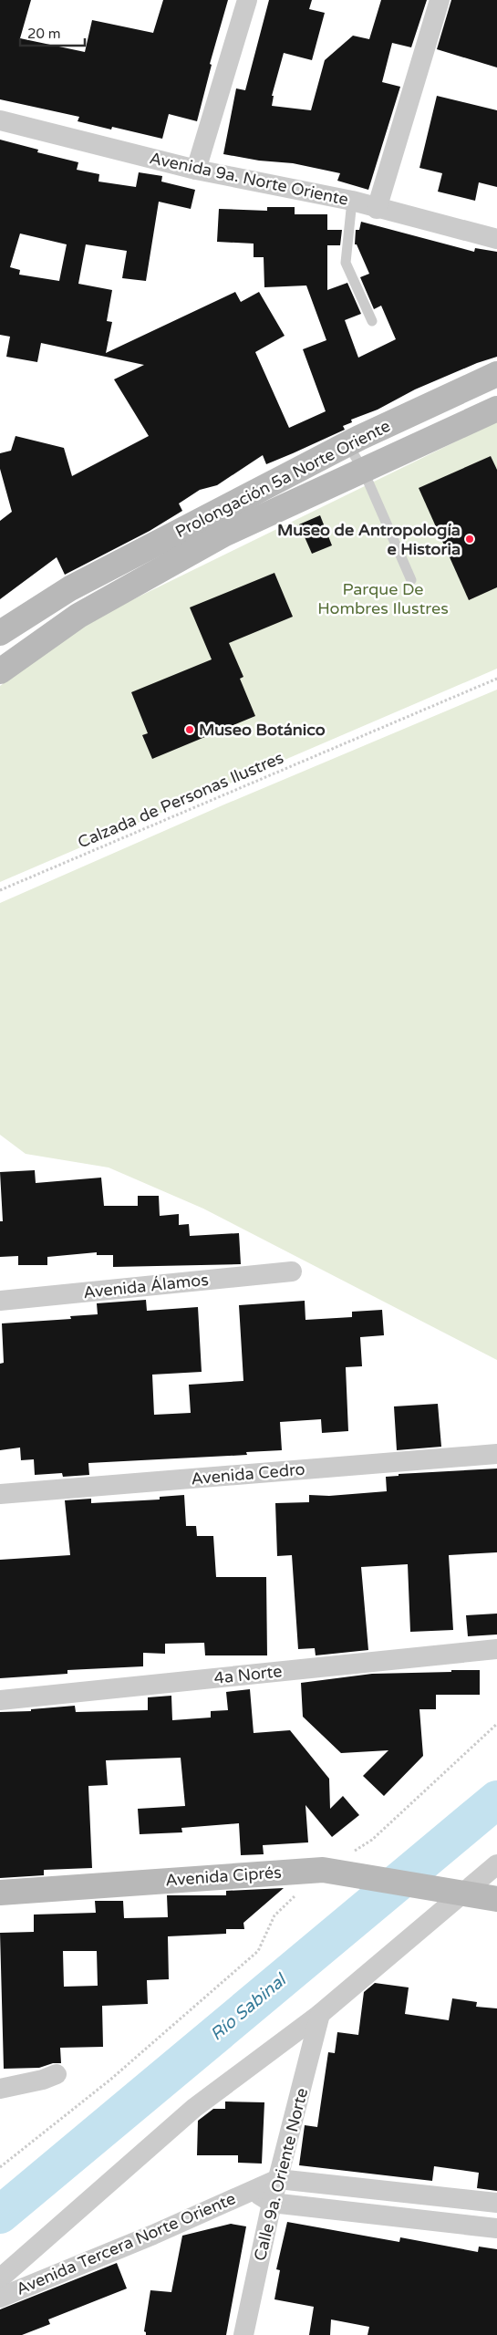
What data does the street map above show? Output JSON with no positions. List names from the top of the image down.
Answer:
{
  "streets": {
    "main road": ["Prolongación 5a Norte Oriente", "Avenida Ciprés"],
    "street": [
      "Avenida 9a. Norte Oriente",
      "Avenida Álamos",
      "Avenida Cedro",
      "4a Norte",
      "Calle 9a. Oriente Norte",
      "Avenida Tercera Norte Oriente"
    ],
    "path": ["Calzada de Personas Ilustres"]
  },
  "crossings": [
    ["Calle 9a. Oriente Norte", "Avenida Tercera Norte Oriente"]
  ],
  "water": ["Río Sabinal"],
  "parks": ["Parque De Hombres Ilustres"],
  "places": ["Museo de Antropología e Historia", "Museo Botánico"],
  "scale_bar": "20 m"
}
